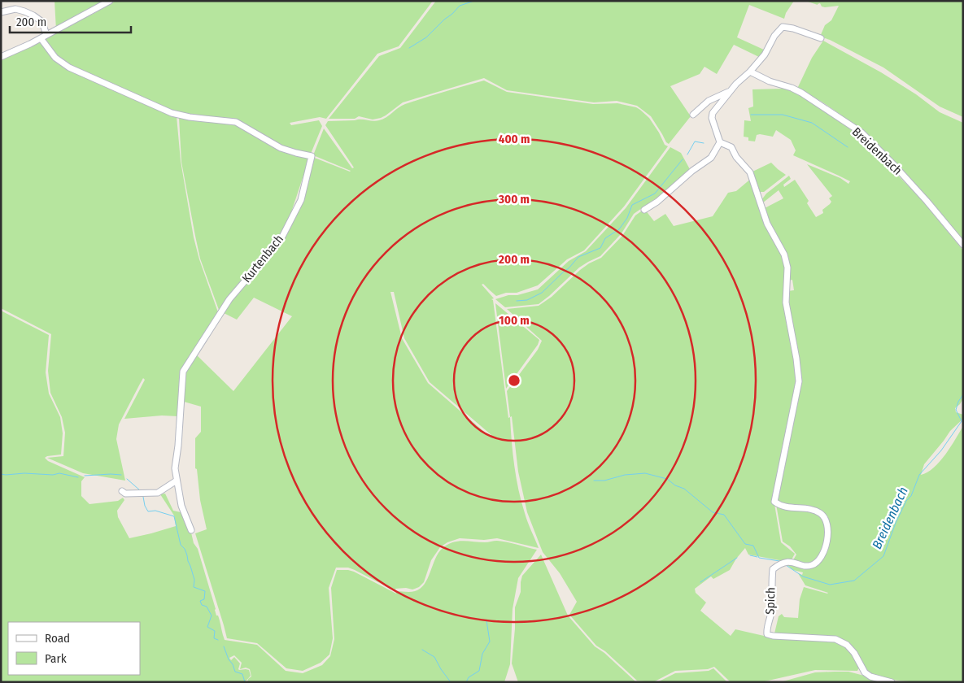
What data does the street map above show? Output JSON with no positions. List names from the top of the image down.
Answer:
{
  "streets": {
    "street": ["Breidenbach", "Kurtenbach", "Spich"]
  },
  "water": ["Breidenbach"],
  "legend": ["Road", "Park"],
  "scale_bar": "200 m",
  "rings": [
    "400 m",
    "300 m",
    "200 m",
    "100 m"
  ]
}
